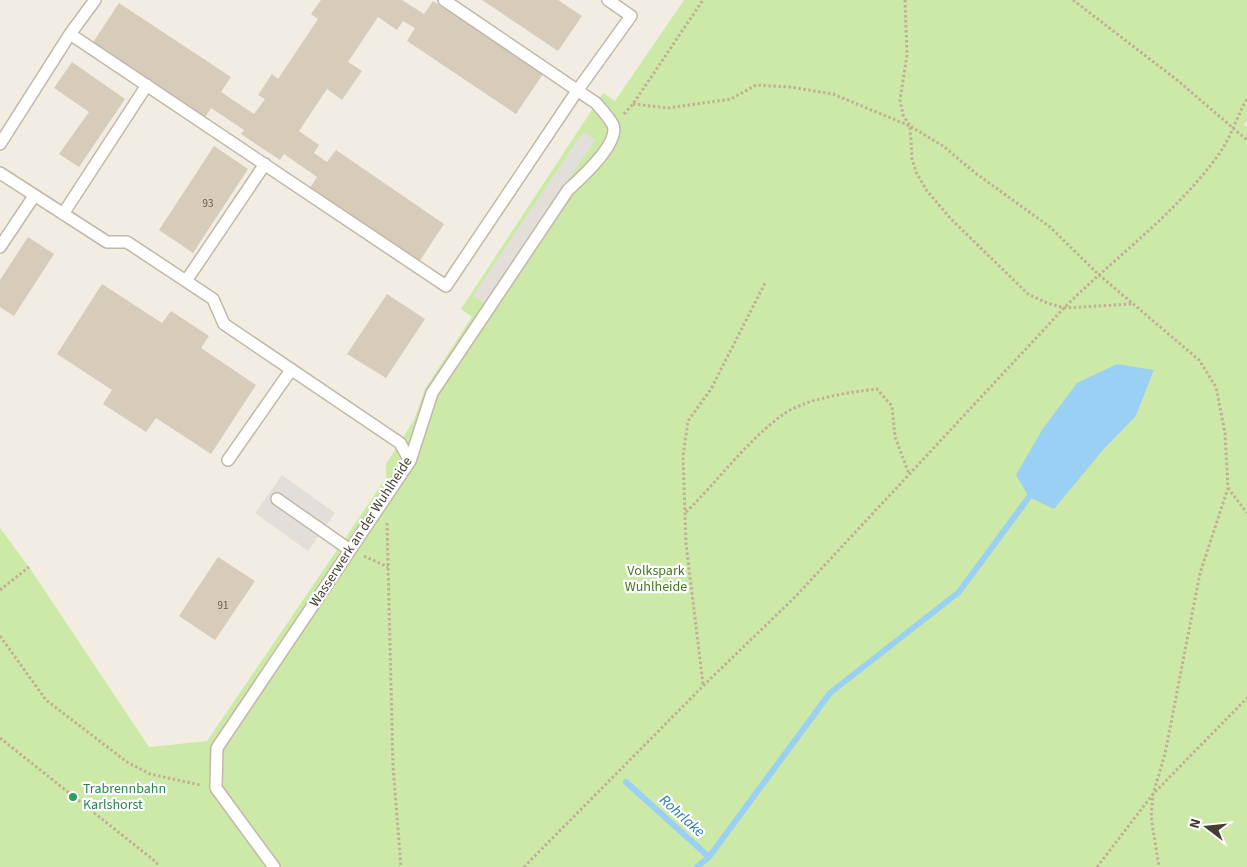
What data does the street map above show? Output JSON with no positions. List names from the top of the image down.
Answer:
{
  "streets": {
    "lane": ["Wasserwerk an der Wuhlheide"]
  },
  "water": ["Rohrlake"],
  "parks": ["Volkspark Wuhlheide"],
  "places": ["Trabrennbahn Karlshorst"],
  "house_numbers": ["93", "91"],
  "north": "left"
}
